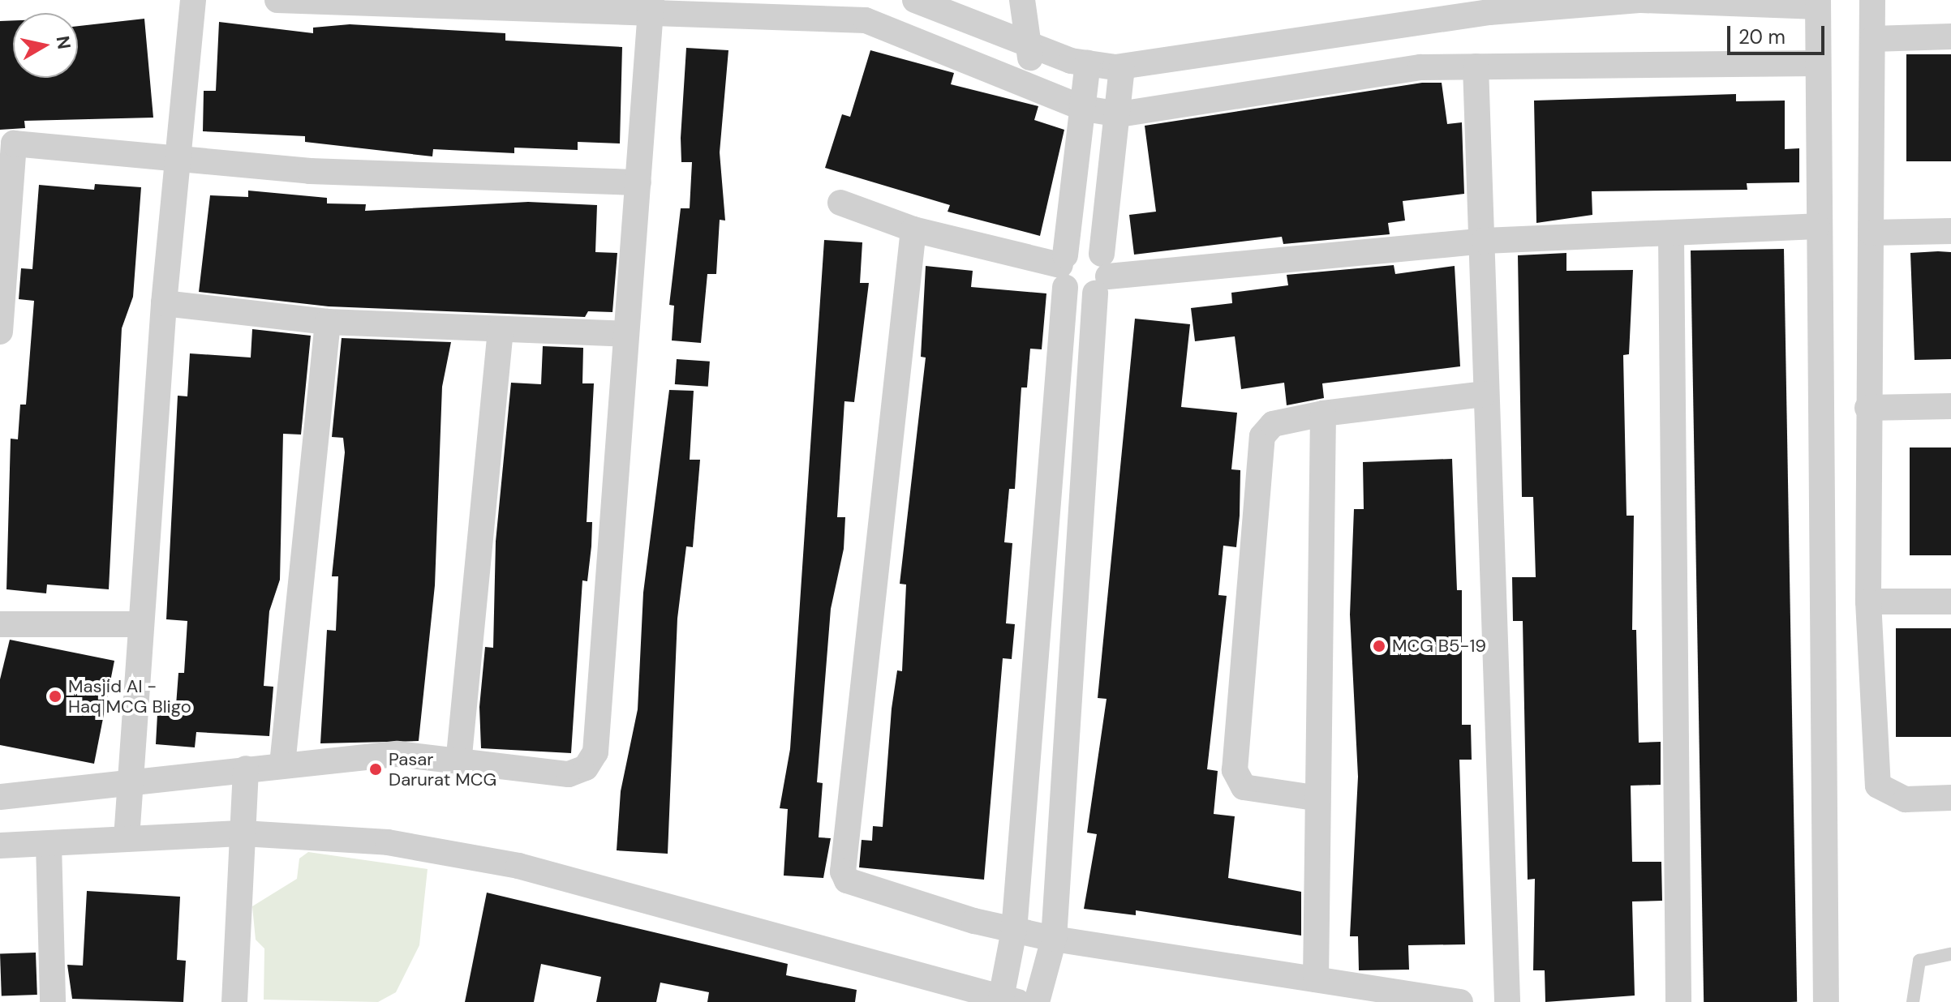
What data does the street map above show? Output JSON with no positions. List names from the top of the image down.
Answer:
{
  "places": ["MCG B5-19", "Masjid Al - Haq MCG Bligo", "Pasar Darurat MCG"],
  "scale_bar": "20 m",
  "north": "right"
}
